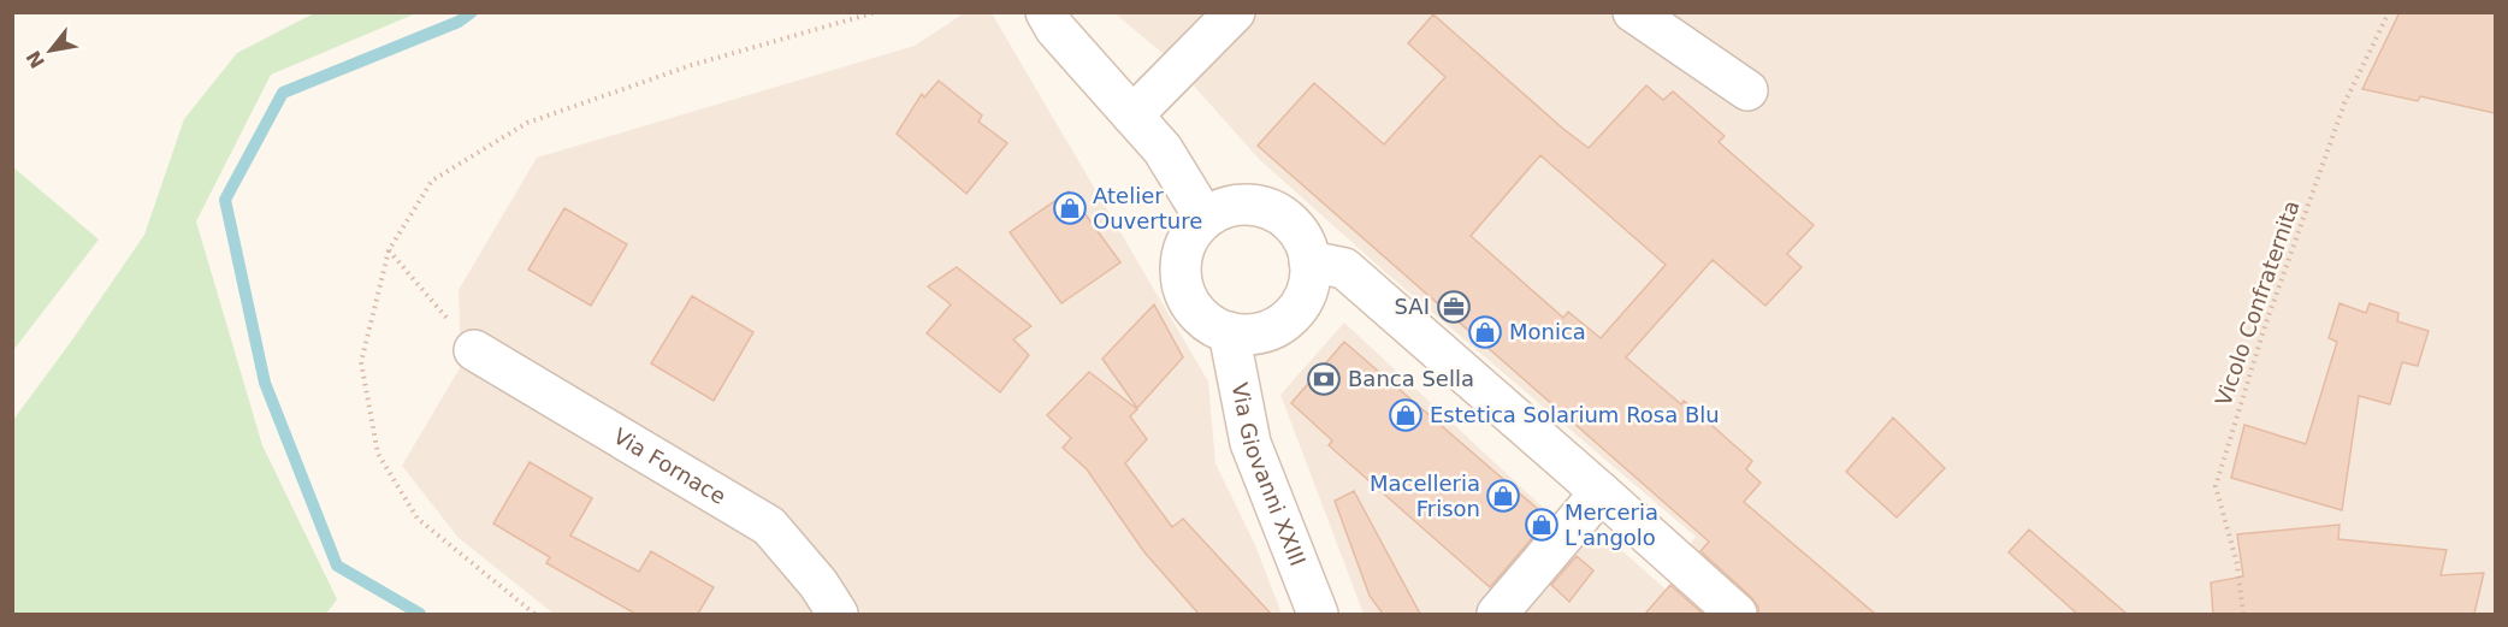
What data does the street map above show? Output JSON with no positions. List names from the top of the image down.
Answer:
{
  "streets": {
    "main road": ["Via Fornace", "Via Giovanni XXIII"],
    "path": ["Vicolo Confraternita"]
  },
  "places": {
    "shop": [
      "Atelier Ouverture",
      "Monica",
      "Estetica Solarium Rosa Blu",
      "Macelleria Frison",
      "Merceria L'angolo"
    ],
    "office": ["SAI"],
    "bank": ["Banca Sella"]
  },
  "north": "bottom left"
}
